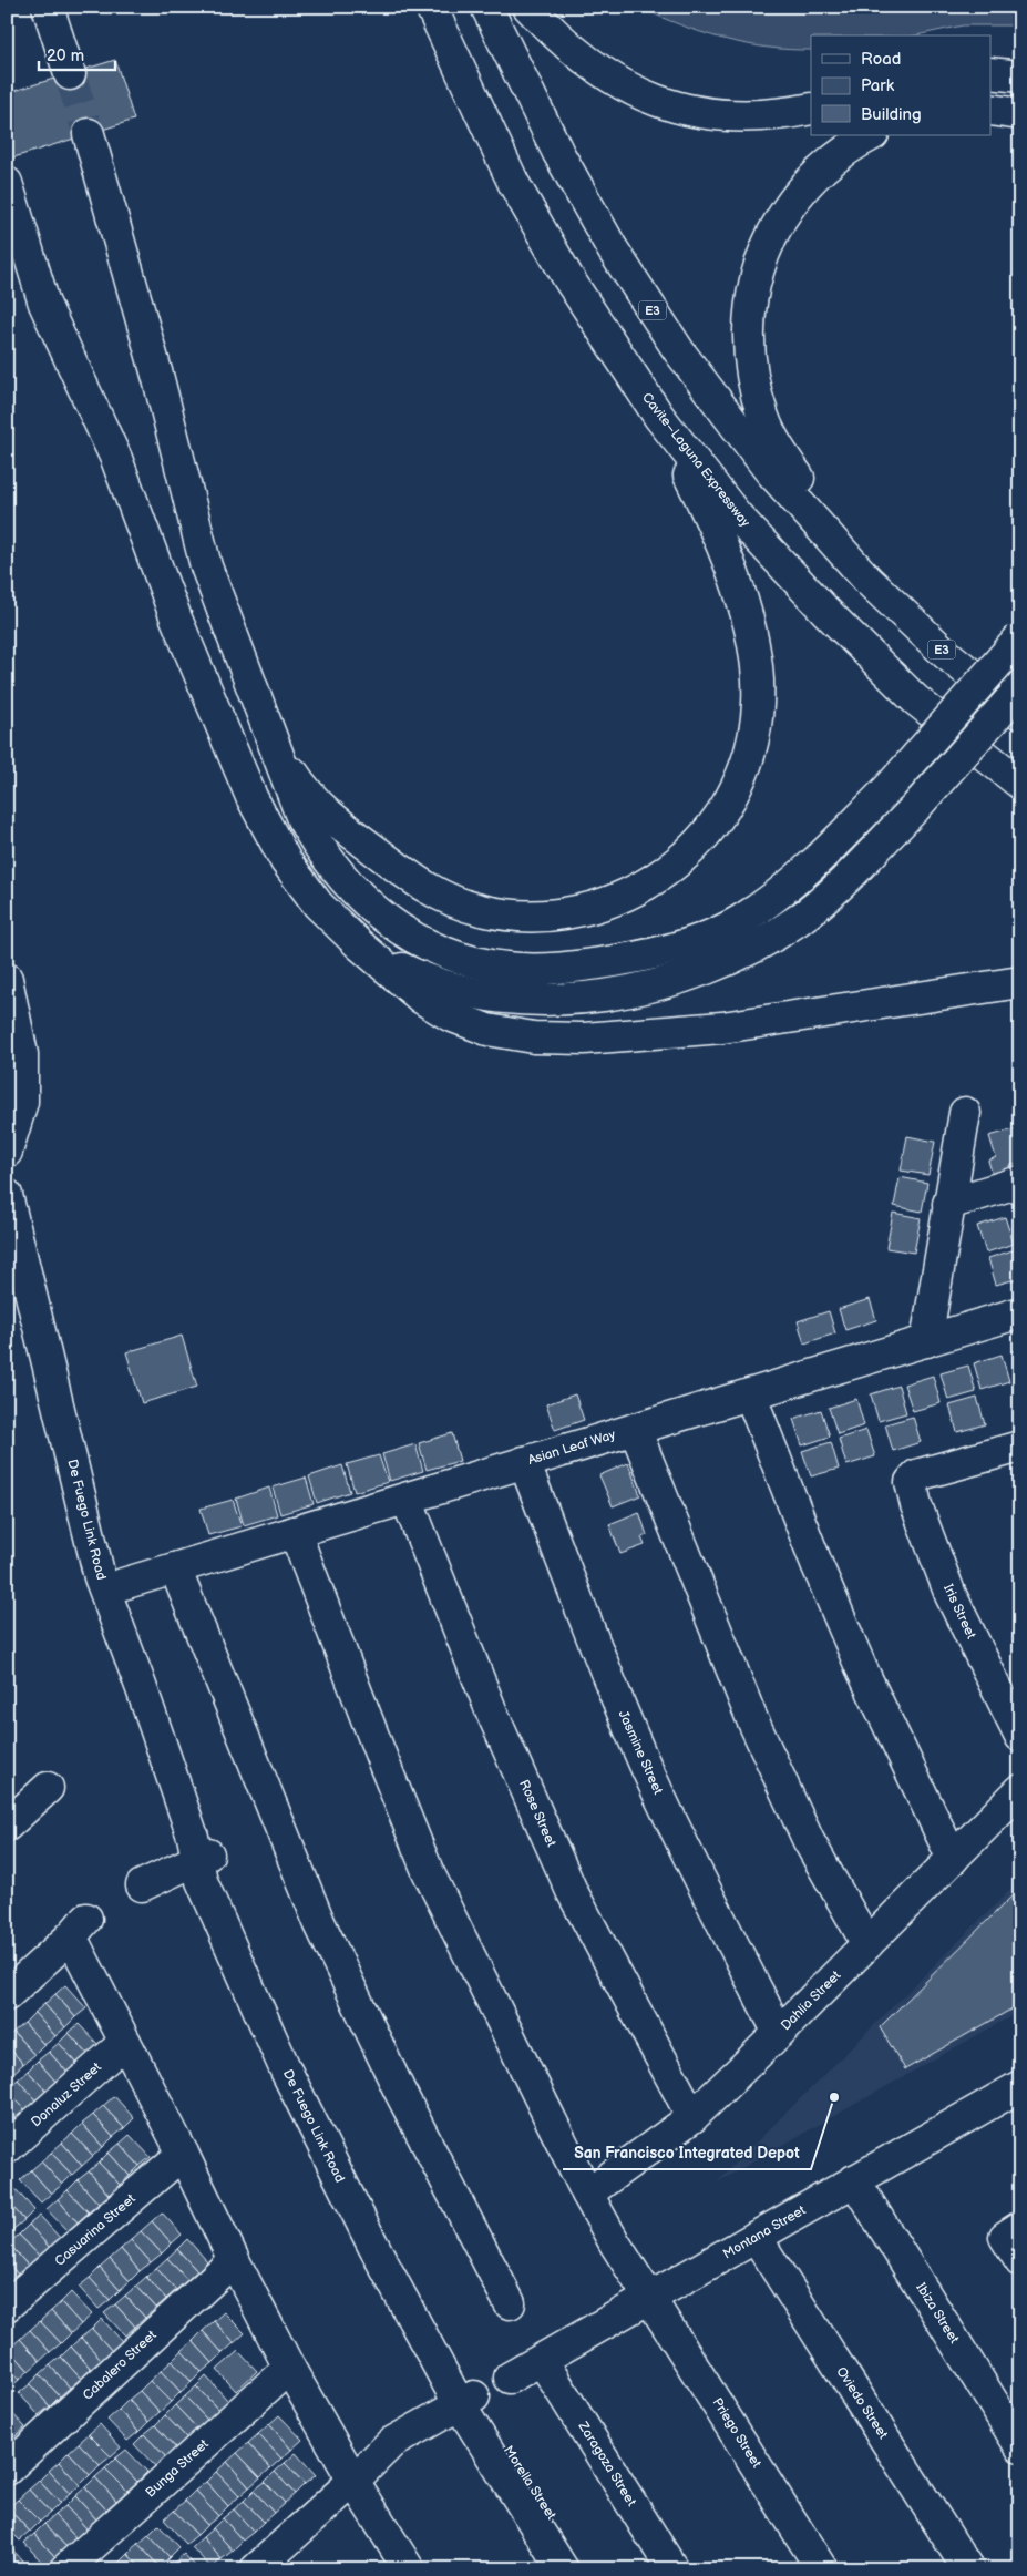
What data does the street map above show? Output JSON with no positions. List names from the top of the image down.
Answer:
{
  "streets": {
    "main road": [
      "E3",
      "Cavite–Laguna Expressway",
      "Asian Leaf Way",
      "De Fuego Link Road",
      "Iris Street",
      "Jasmine Street",
      "Rose Street",
      "Dahlia Street",
      "Donaluz Street",
      "Casuarina Street",
      "Montana Street",
      "Ibiza Street",
      "Cabalero Street",
      "Oviedo Street",
      "Priego Street",
      "Zaragoza Street",
      "Bunga Street",
      "Morella Street"
    ]
  },
  "crossings": [
    ["Asian Leaf Way", "Jasmine Street"],
    ["Asian Leaf Way", "Rose Street"],
    ["Asian Leaf Way", "Priego Street"],
    ["De Fuego Link Road", "Morella Street"],
    ["Jasmine Street", "Dahlia Street"],
    ["Rose Street", "Dahlia Street"],
    ["Dahlia Street", "Priego Street"],
    ["Montana Street", "Ibiza Street"],
    ["Montana Street", "Oviedo Street"],
    ["Montana Street", "Priego Street"],
    ["Montana Street", "Zaragoza Street"]
  ],
  "places": ["San Francisco Integrated Depot"],
  "legend": ["Road", "Park", "Building"],
  "scale_bar": "20 m"
}
